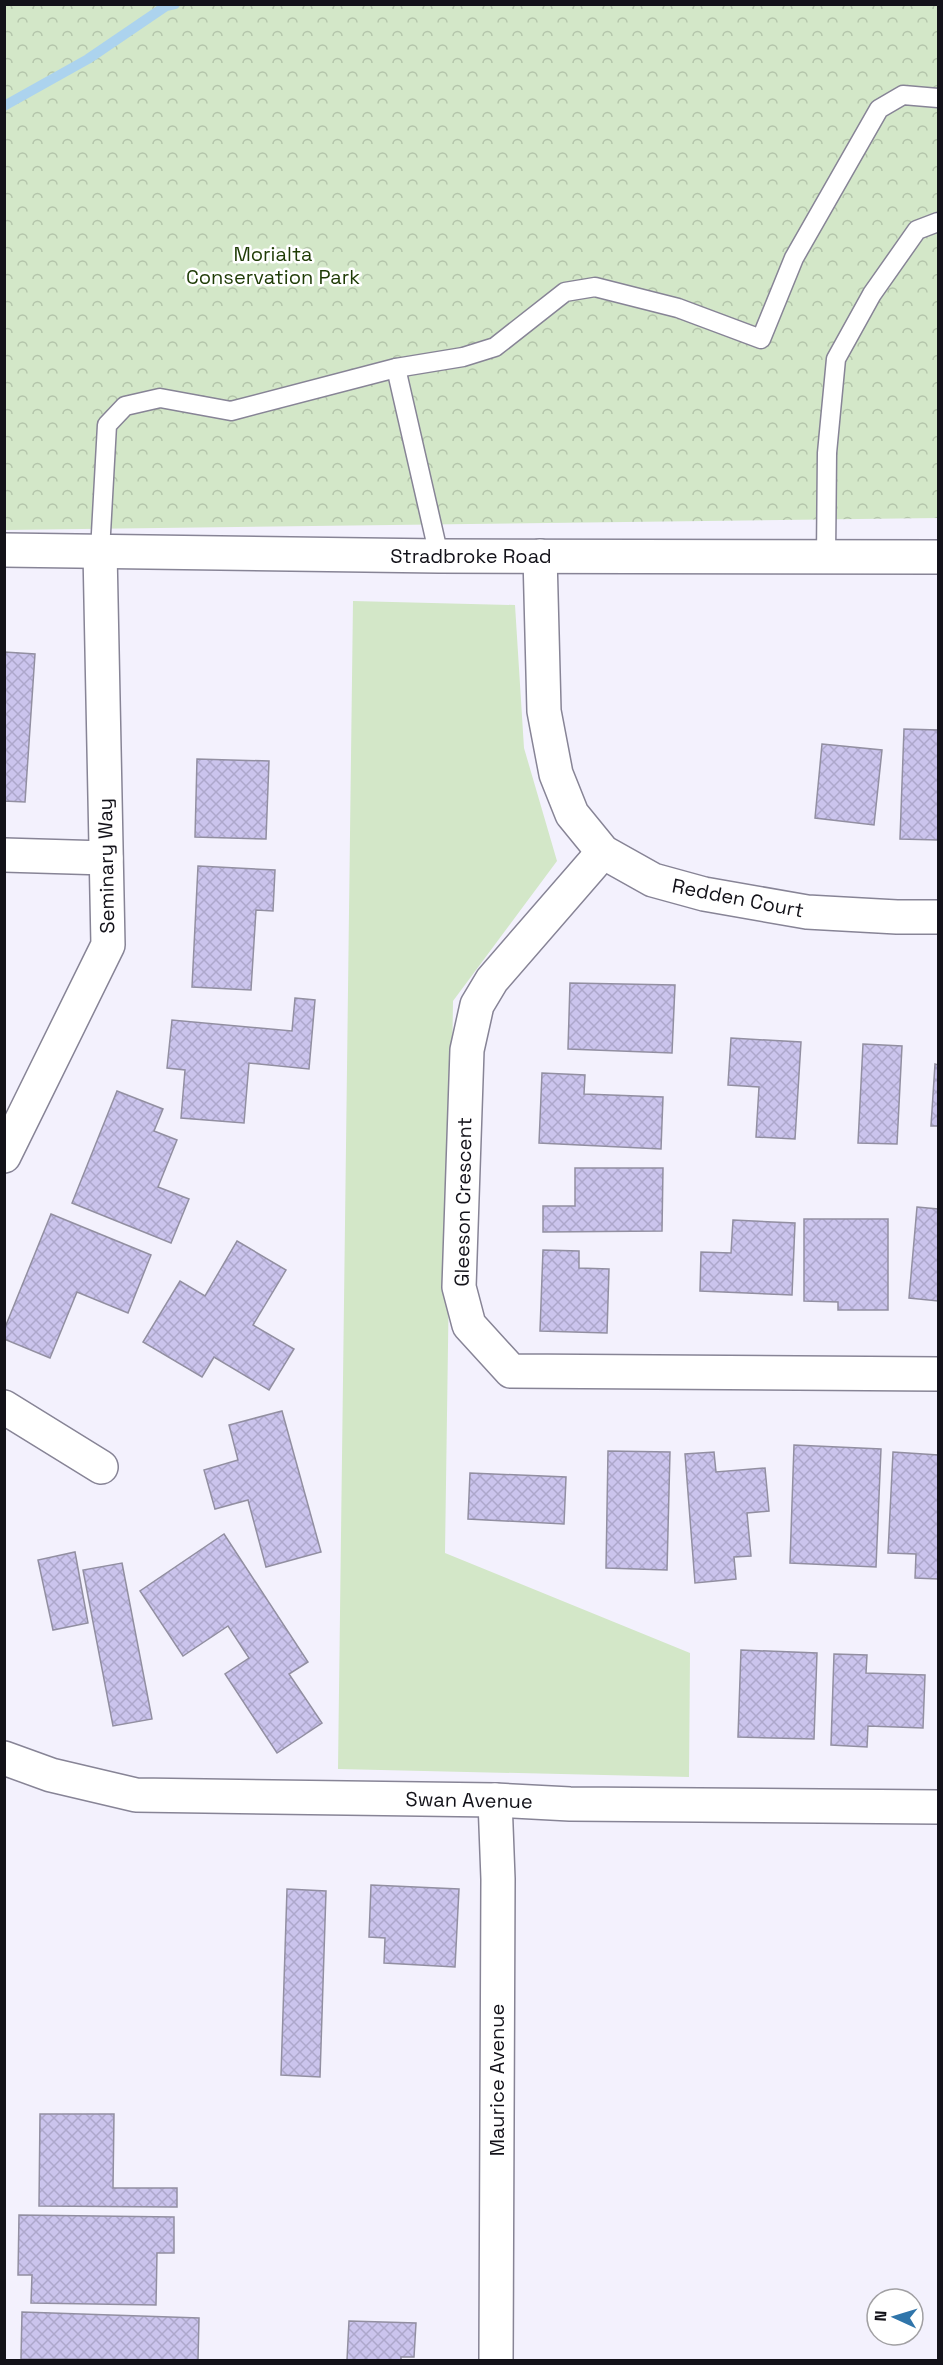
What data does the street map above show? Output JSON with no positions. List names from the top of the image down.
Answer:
{
  "streets": {
    "street": [
      "Stradbroke Road",
      "Seminary Way",
      "Redden Court",
      "Gleeson Crescent",
      "Swan Avenue",
      "Maurice Avenue"
    ]
  },
  "crossings": [
    ["Stradbroke Road", "Seminary Way"],
    ["Stradbroke Road", "Redden Court"],
    ["Redden Court", "Gleeson Crescent"],
    ["Swan Avenue", "Maurice Avenue"]
  ],
  "parks": ["Morialta Conservation Park"],
  "north": "left"
}
